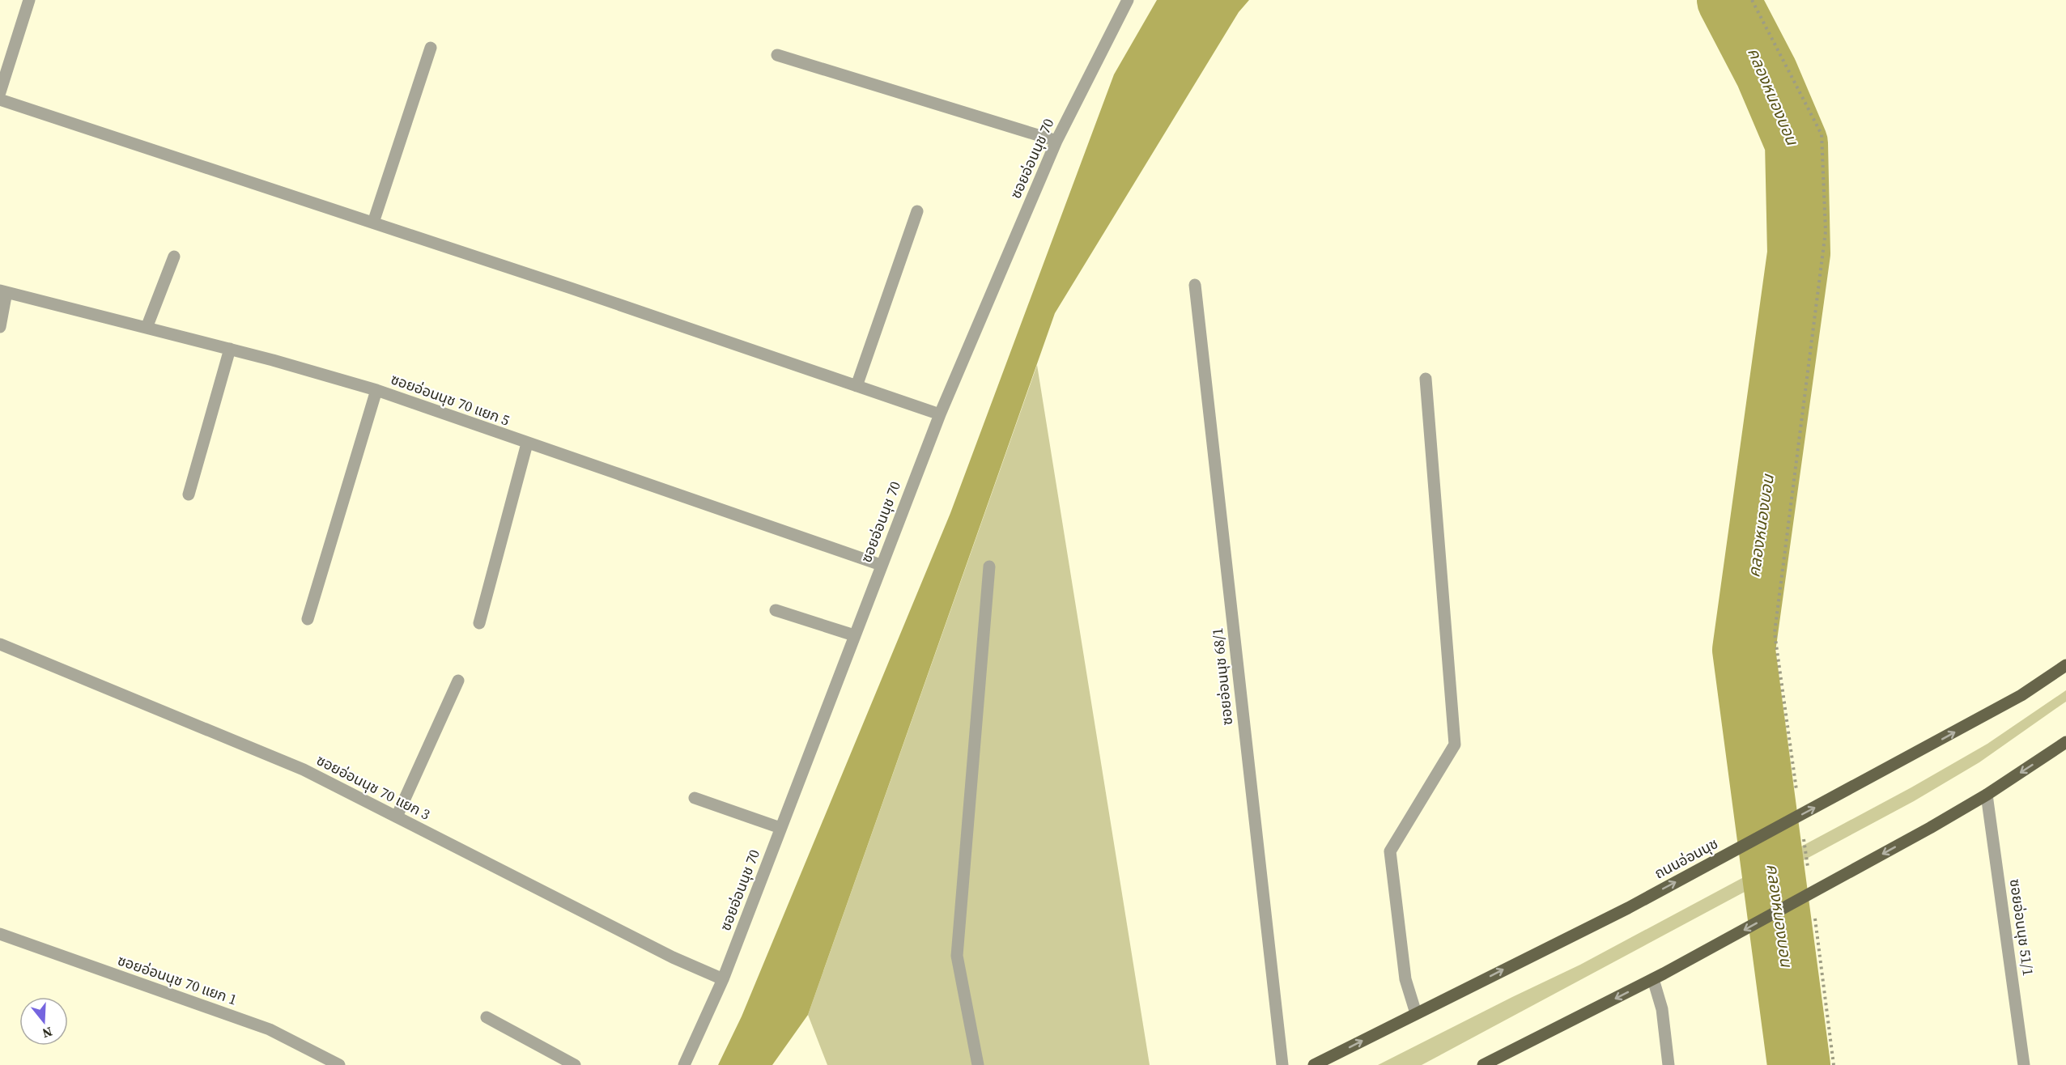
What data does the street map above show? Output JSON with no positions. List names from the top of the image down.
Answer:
{
  "streets": {
    "main road": ["ถนนอ่อนนุช"],
    "street": [
      "ซอยอ่อนนุช 70",
      "ซอยอ่อนนุช 70 แยก 5",
      "ซอยอ่อนนุช 68/1",
      "ซอยอ่อนนุช 70 แยก 3",
      "ซอยอ่อนนุช 51/1",
      "ซอยอ่อนนุช 70 แยก 1"
    ]
  },
  "crossings": [
    ["ซอยอ่อนนุช 70", "ซอยอ่อนนุช 70 แยก 5"],
    ["ซอยอ่อนนุช 70", "ซอยอ่อนนุช 70 แยก 3"]
  ],
  "water": ["คลองหนองบอน"],
  "north": "bottom"
}
